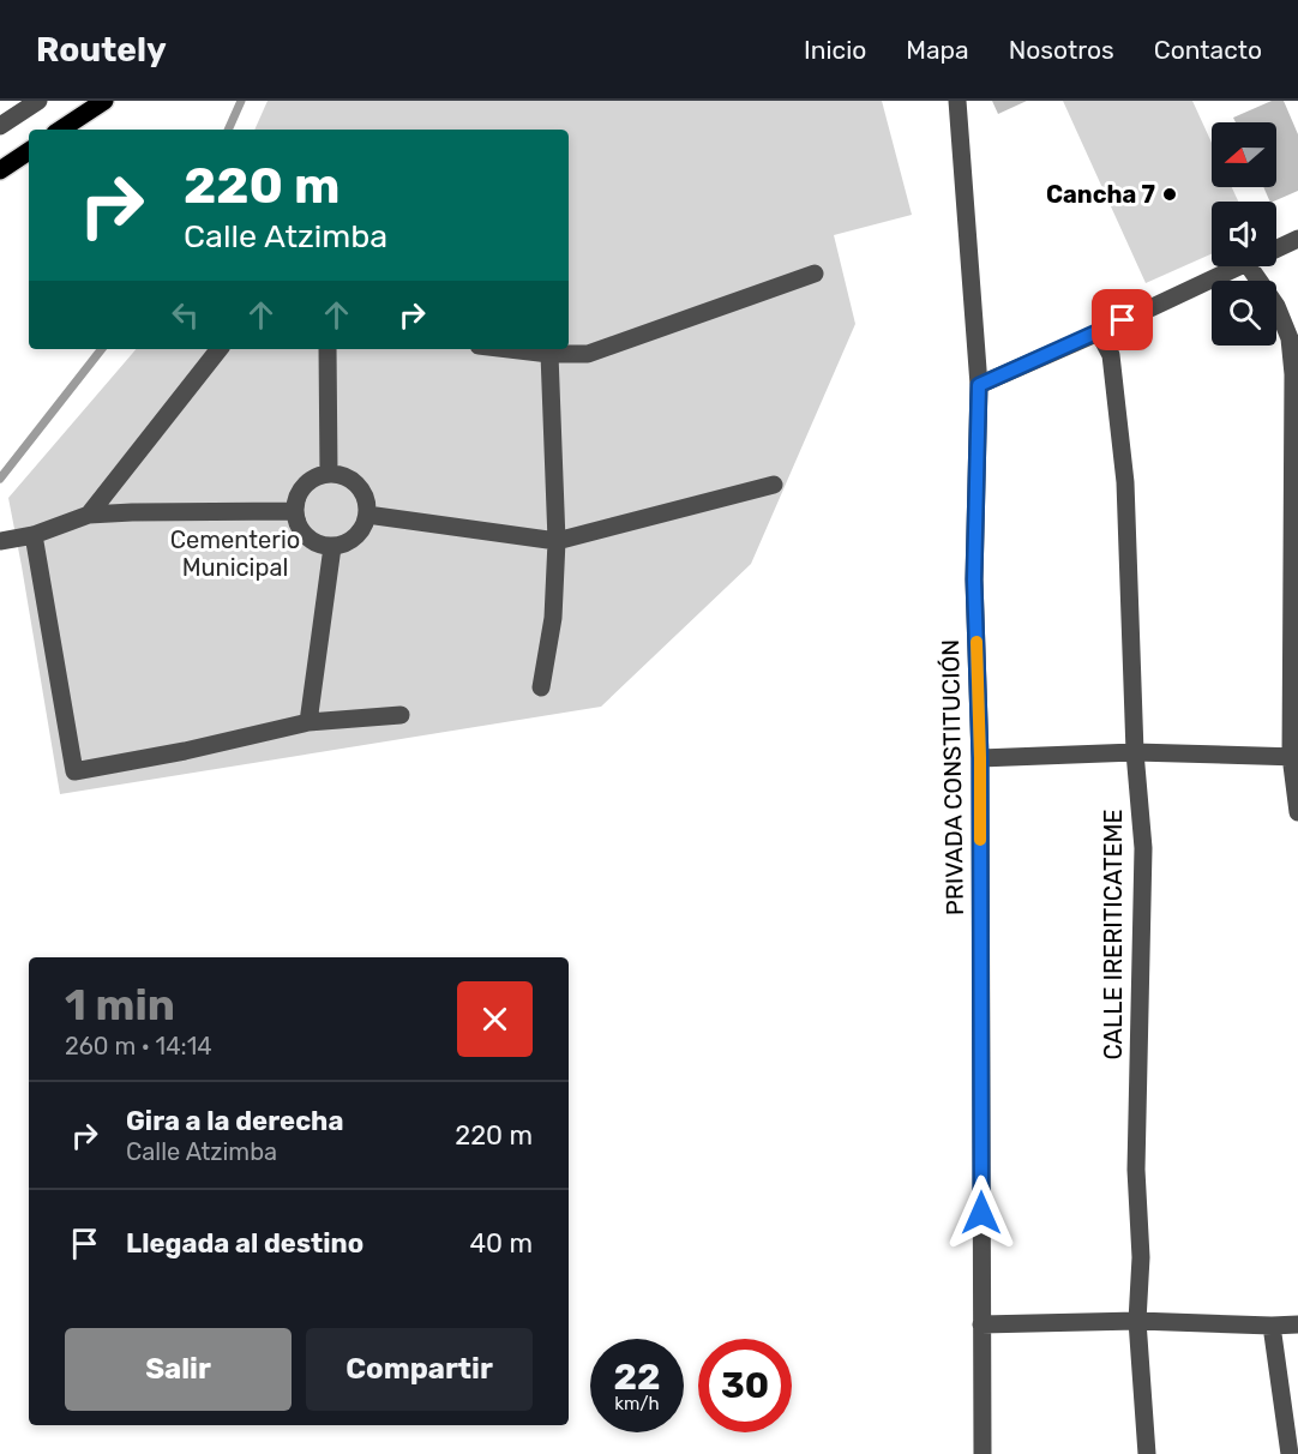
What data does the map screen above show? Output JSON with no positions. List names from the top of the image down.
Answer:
{
  "streets": {
    "street": ["PRIVADA CONSTITUCIÓN", "CALLE IRERITICATEME"]
  },
  "parks": ["Cementerio Municipal"],
  "places": ["Cancha 7"],
  "north": "left",
  "page": {
    "header": "Routely",
    "nav": [
      "Inicio",
      "Mapa",
      "Nosotros",
      "Contacto"
    ],
    "turn": ["220 m", "Calle Atzimba"],
    "heading": ["1 min", "260 m · 14:14"],
    "list": [
      {
        "name": "Gira a la derecha",
        "note": "Calle Atzimba",
        "value": "220 m"
      },
      {
        "name": "Llegada al destino",
        "value": "40 m"
      }
    ],
    "buttons": ["Salir", "Compartir"],
    "speed": "22 km/h",
    "limit": "30"
  }
}
